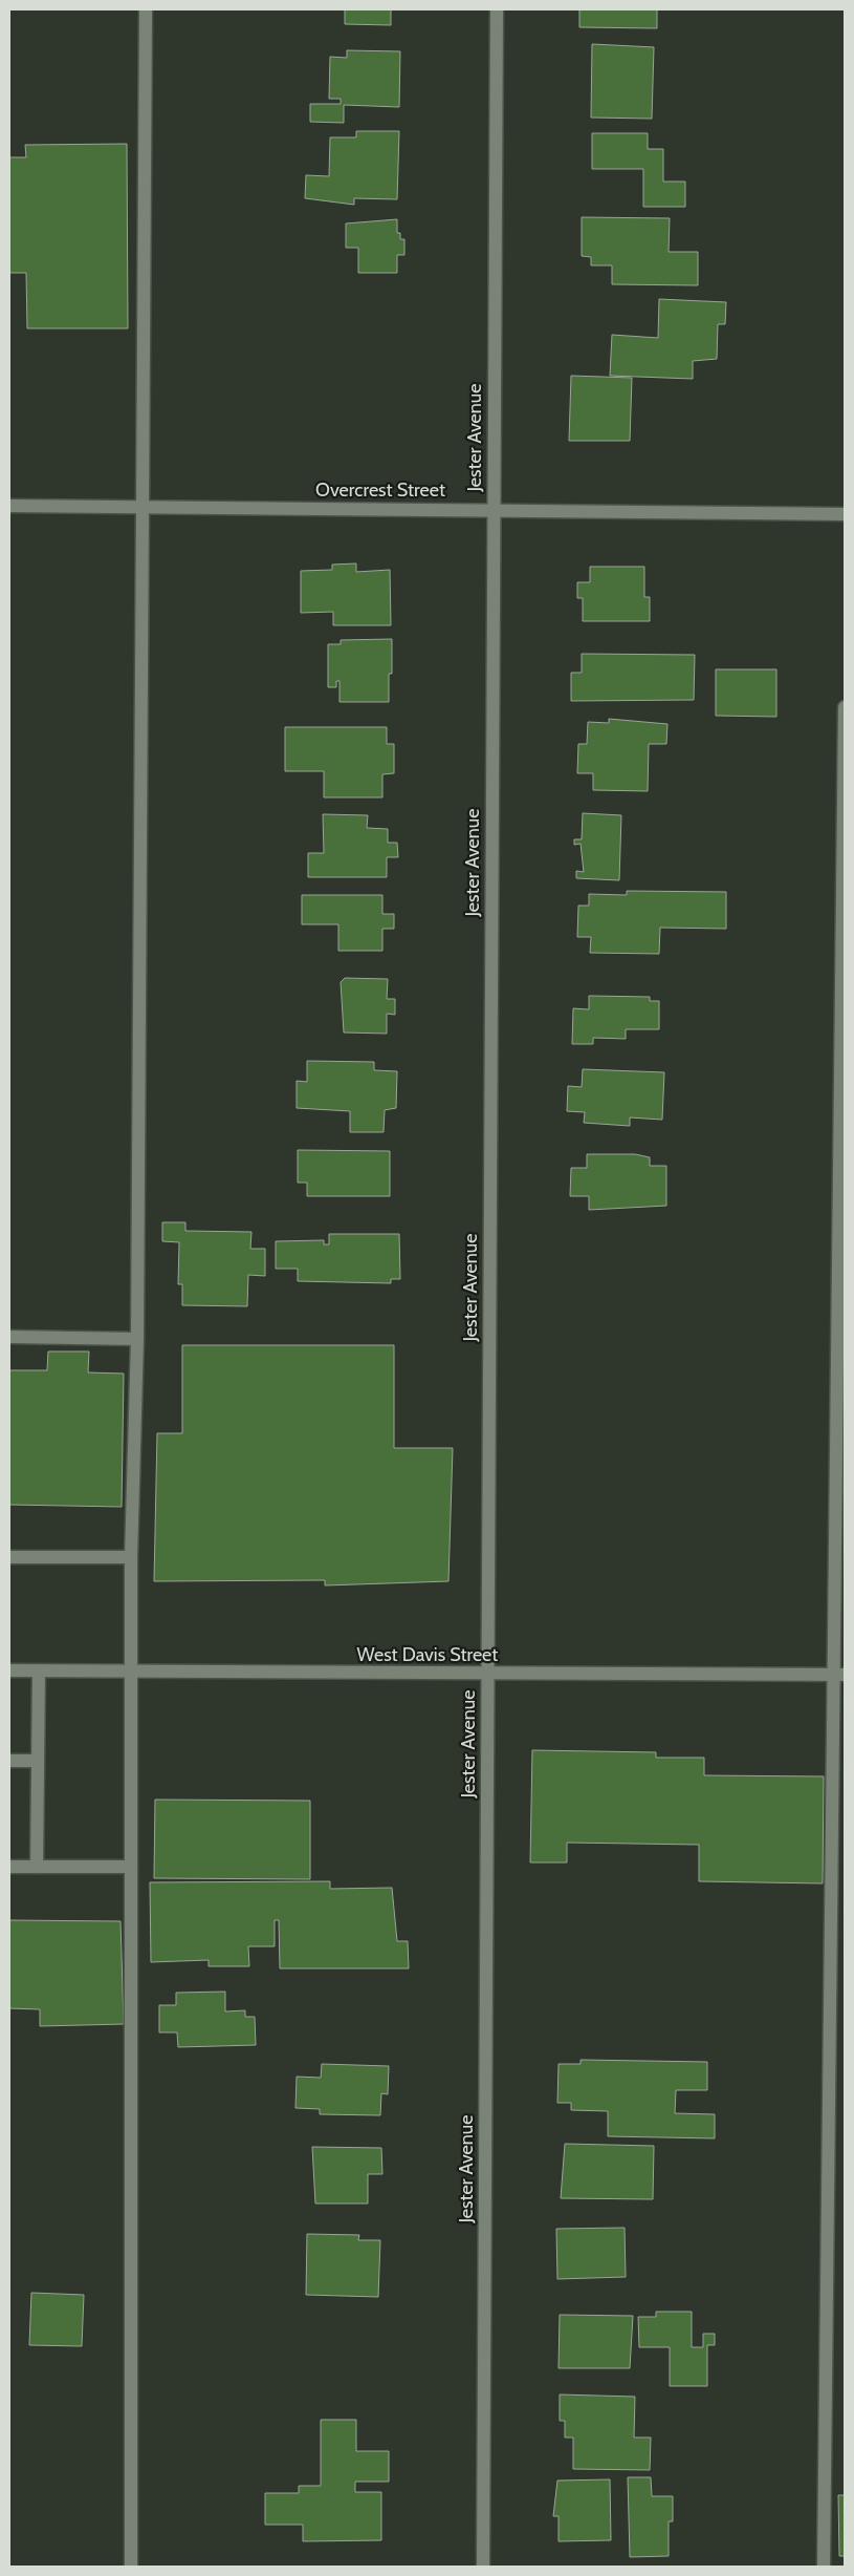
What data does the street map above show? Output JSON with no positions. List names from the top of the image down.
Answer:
{
  "streets": {
    "street": ["Jester Avenue", "Overcrest Street", "West Davis Street"]
  },
  "crossings": [
    ["Jester Avenue", "Overcrest Street"],
    ["Jester Avenue", "West Davis Street"]
  ]
}
